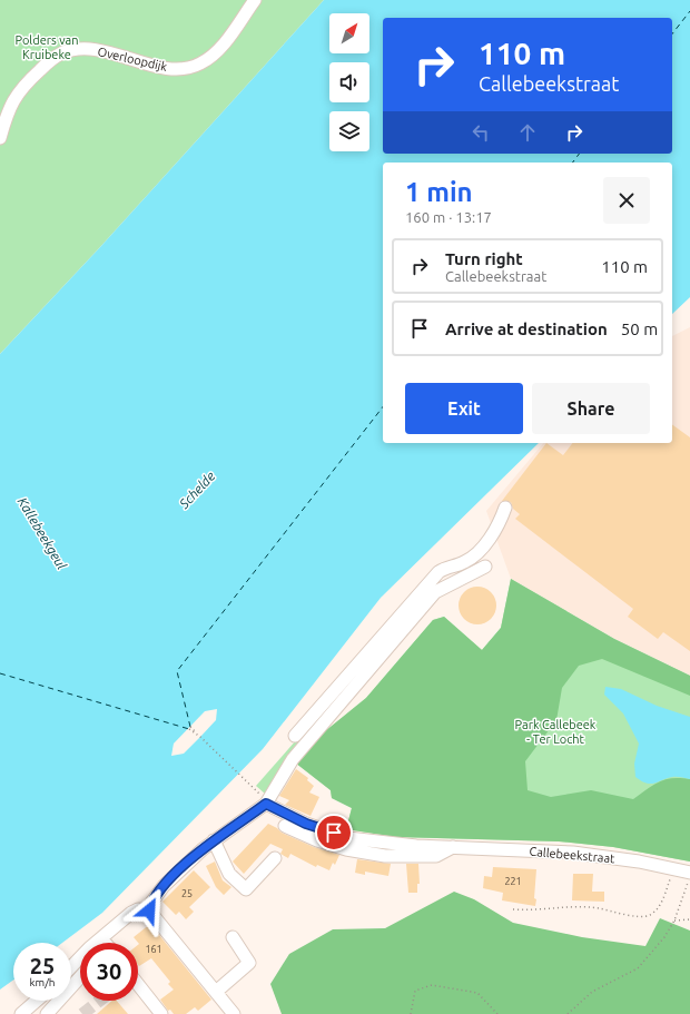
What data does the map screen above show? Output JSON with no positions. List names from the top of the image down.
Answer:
{
  "streets": {
    "street": ["Overloopdijk", "Callebeekstraat"]
  },
  "water": ["Schelde", "Kallebeekgeul"],
  "parks": ["Polders van Kruibeke", "Park Callebeek - Ter Locht"],
  "house_numbers": ["221", "25", "161"],
  "north": "top right",
  "page": {
    "turn": ["110 m", "Callebeekstraat"],
    "heading": ["1 min", "160 m · 13:17"],
    "list": [
      {
        "name": "Turn right",
        "note": "Callebeekstraat",
        "value": "110 m"
      },
      {
        "name": "Arrive at destination",
        "value": "50 m"
      }
    ],
    "buttons": ["Exit", "Share"],
    "speed": "25 km/h",
    "limit": "30"
  }
}
